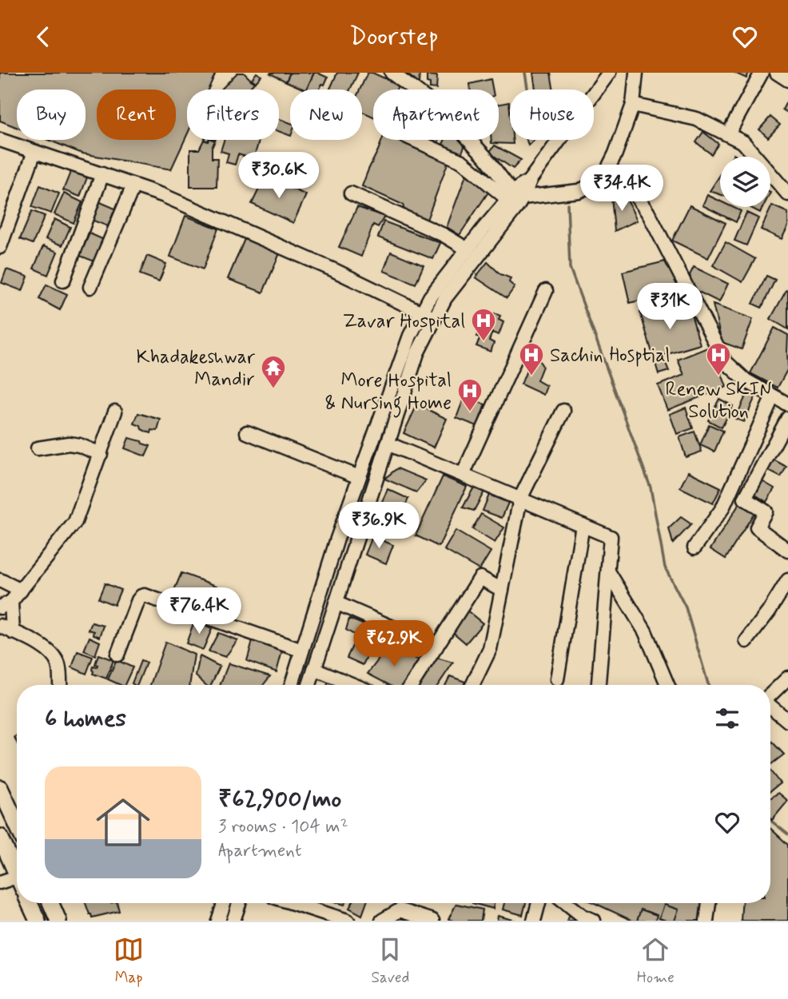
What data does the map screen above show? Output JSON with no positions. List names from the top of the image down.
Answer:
{
  "places": {
    "hospital": [
      "Zavar Hospital",
      "Sachin Hosptial",
      "Renew SKIN Solution",
      "More Hospital & Nursing Home"
    ],
    "temple": ["Khadakeshwar Mandir"]
  },
  "page": {
    "header": "Doorstep",
    "chip": [
      "Buy",
      "Rent",
      "Filters",
      "New",
      "Apartment",
      "House"
    ],
    "price": [
      "₹30.6K",
      "₹34.4K",
      "₹31K",
      "₹36.9K",
      "₹76.4K",
      "₹62.9K"
    ],
    "heading": "6 homes",
    "list": [
      {
        "name": "₹62,900/mo",
        "note": "3 rooms · 104 m² · Apartment"
      }
    ],
    "tabs": ["Map", "Saved", "Home"]
  }
}
